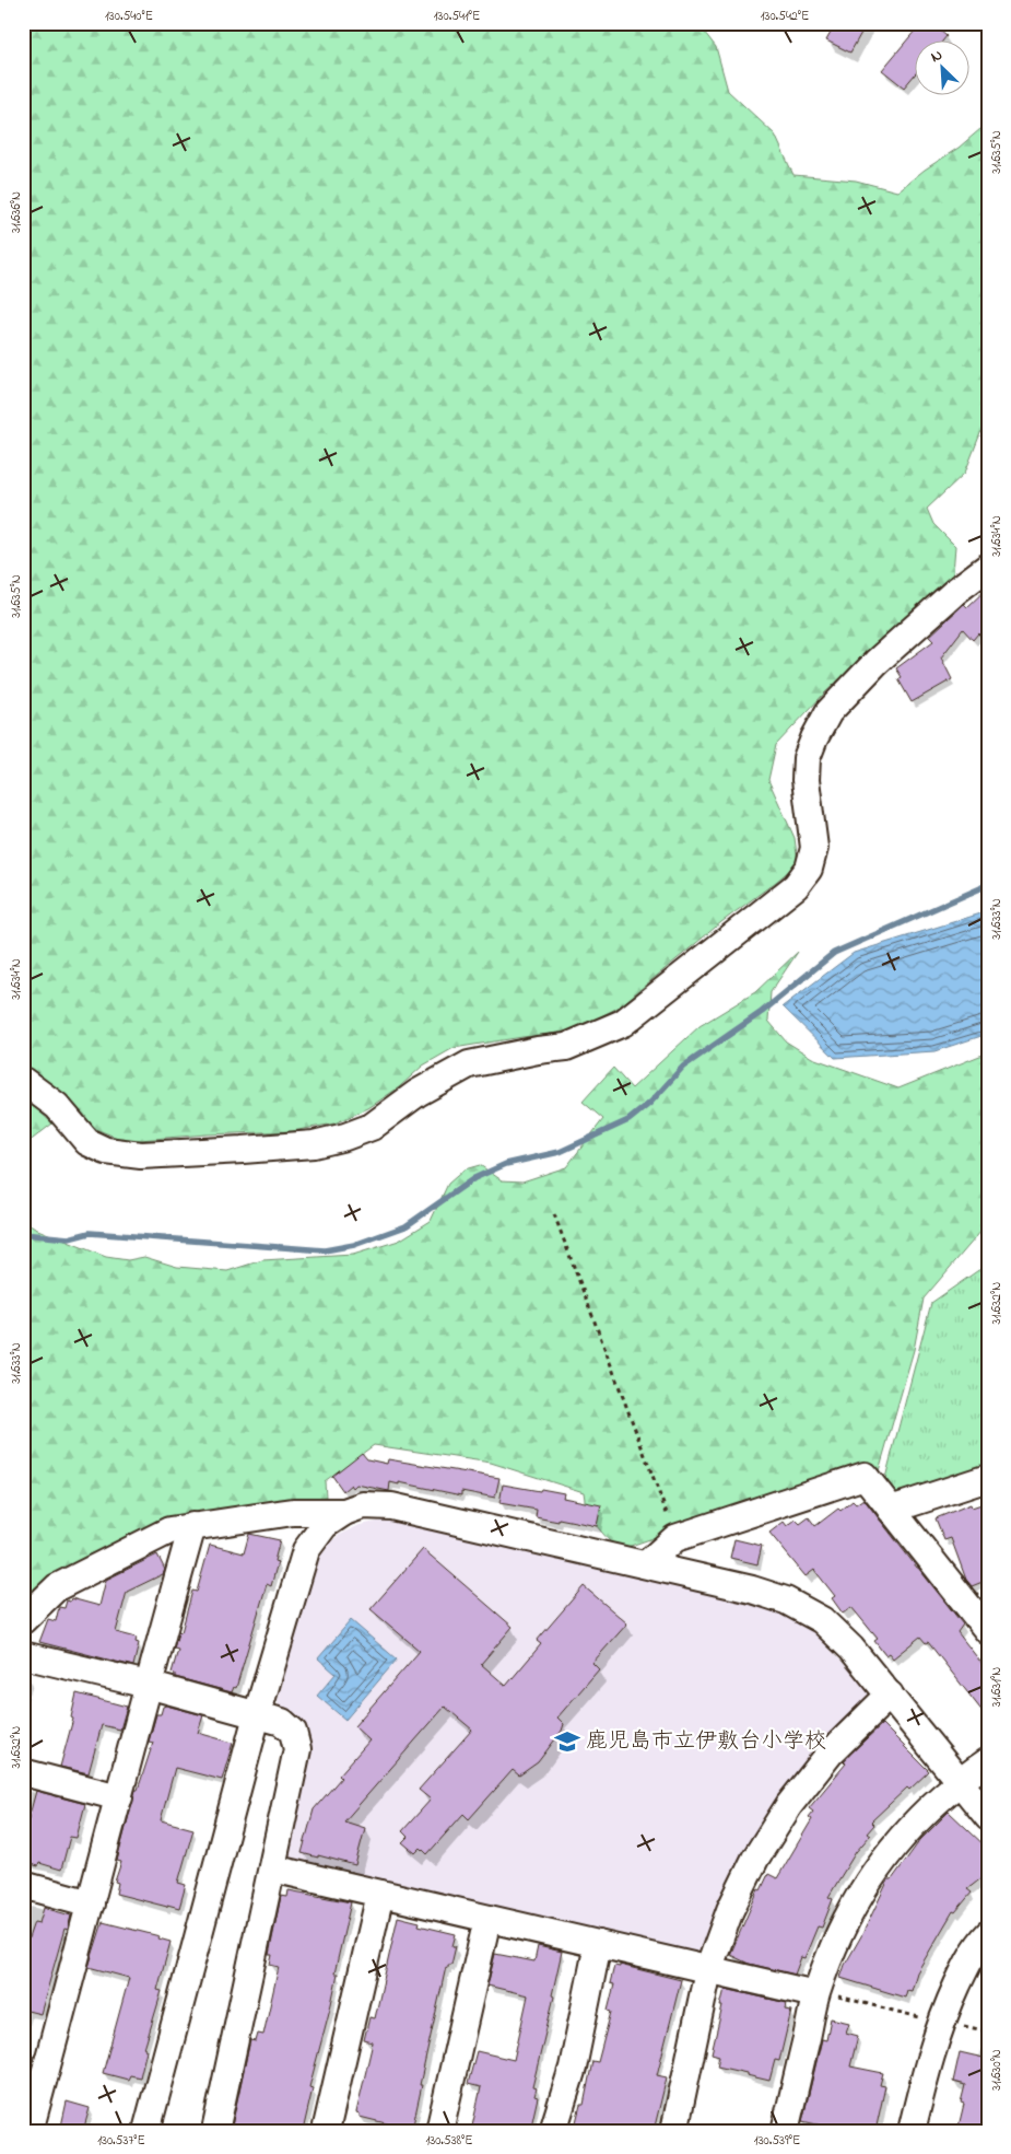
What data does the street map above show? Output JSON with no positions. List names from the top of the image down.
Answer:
{
  "places": {
    "school or university": ["鹿児島市立伊敷台小学校"]
  },
  "north": "top left",
  "coordinates": [
    "130.540°E",
    "130.541°E",
    "130.542°E",
    "31.635°N",
    "31.636°N",
    "31.634°N",
    "31.633°N",
    "31.632°N",
    "31.631°N",
    "31.630°N",
    "130.537°E",
    "130.538°E",
    "130.539°E"
  ]
}
